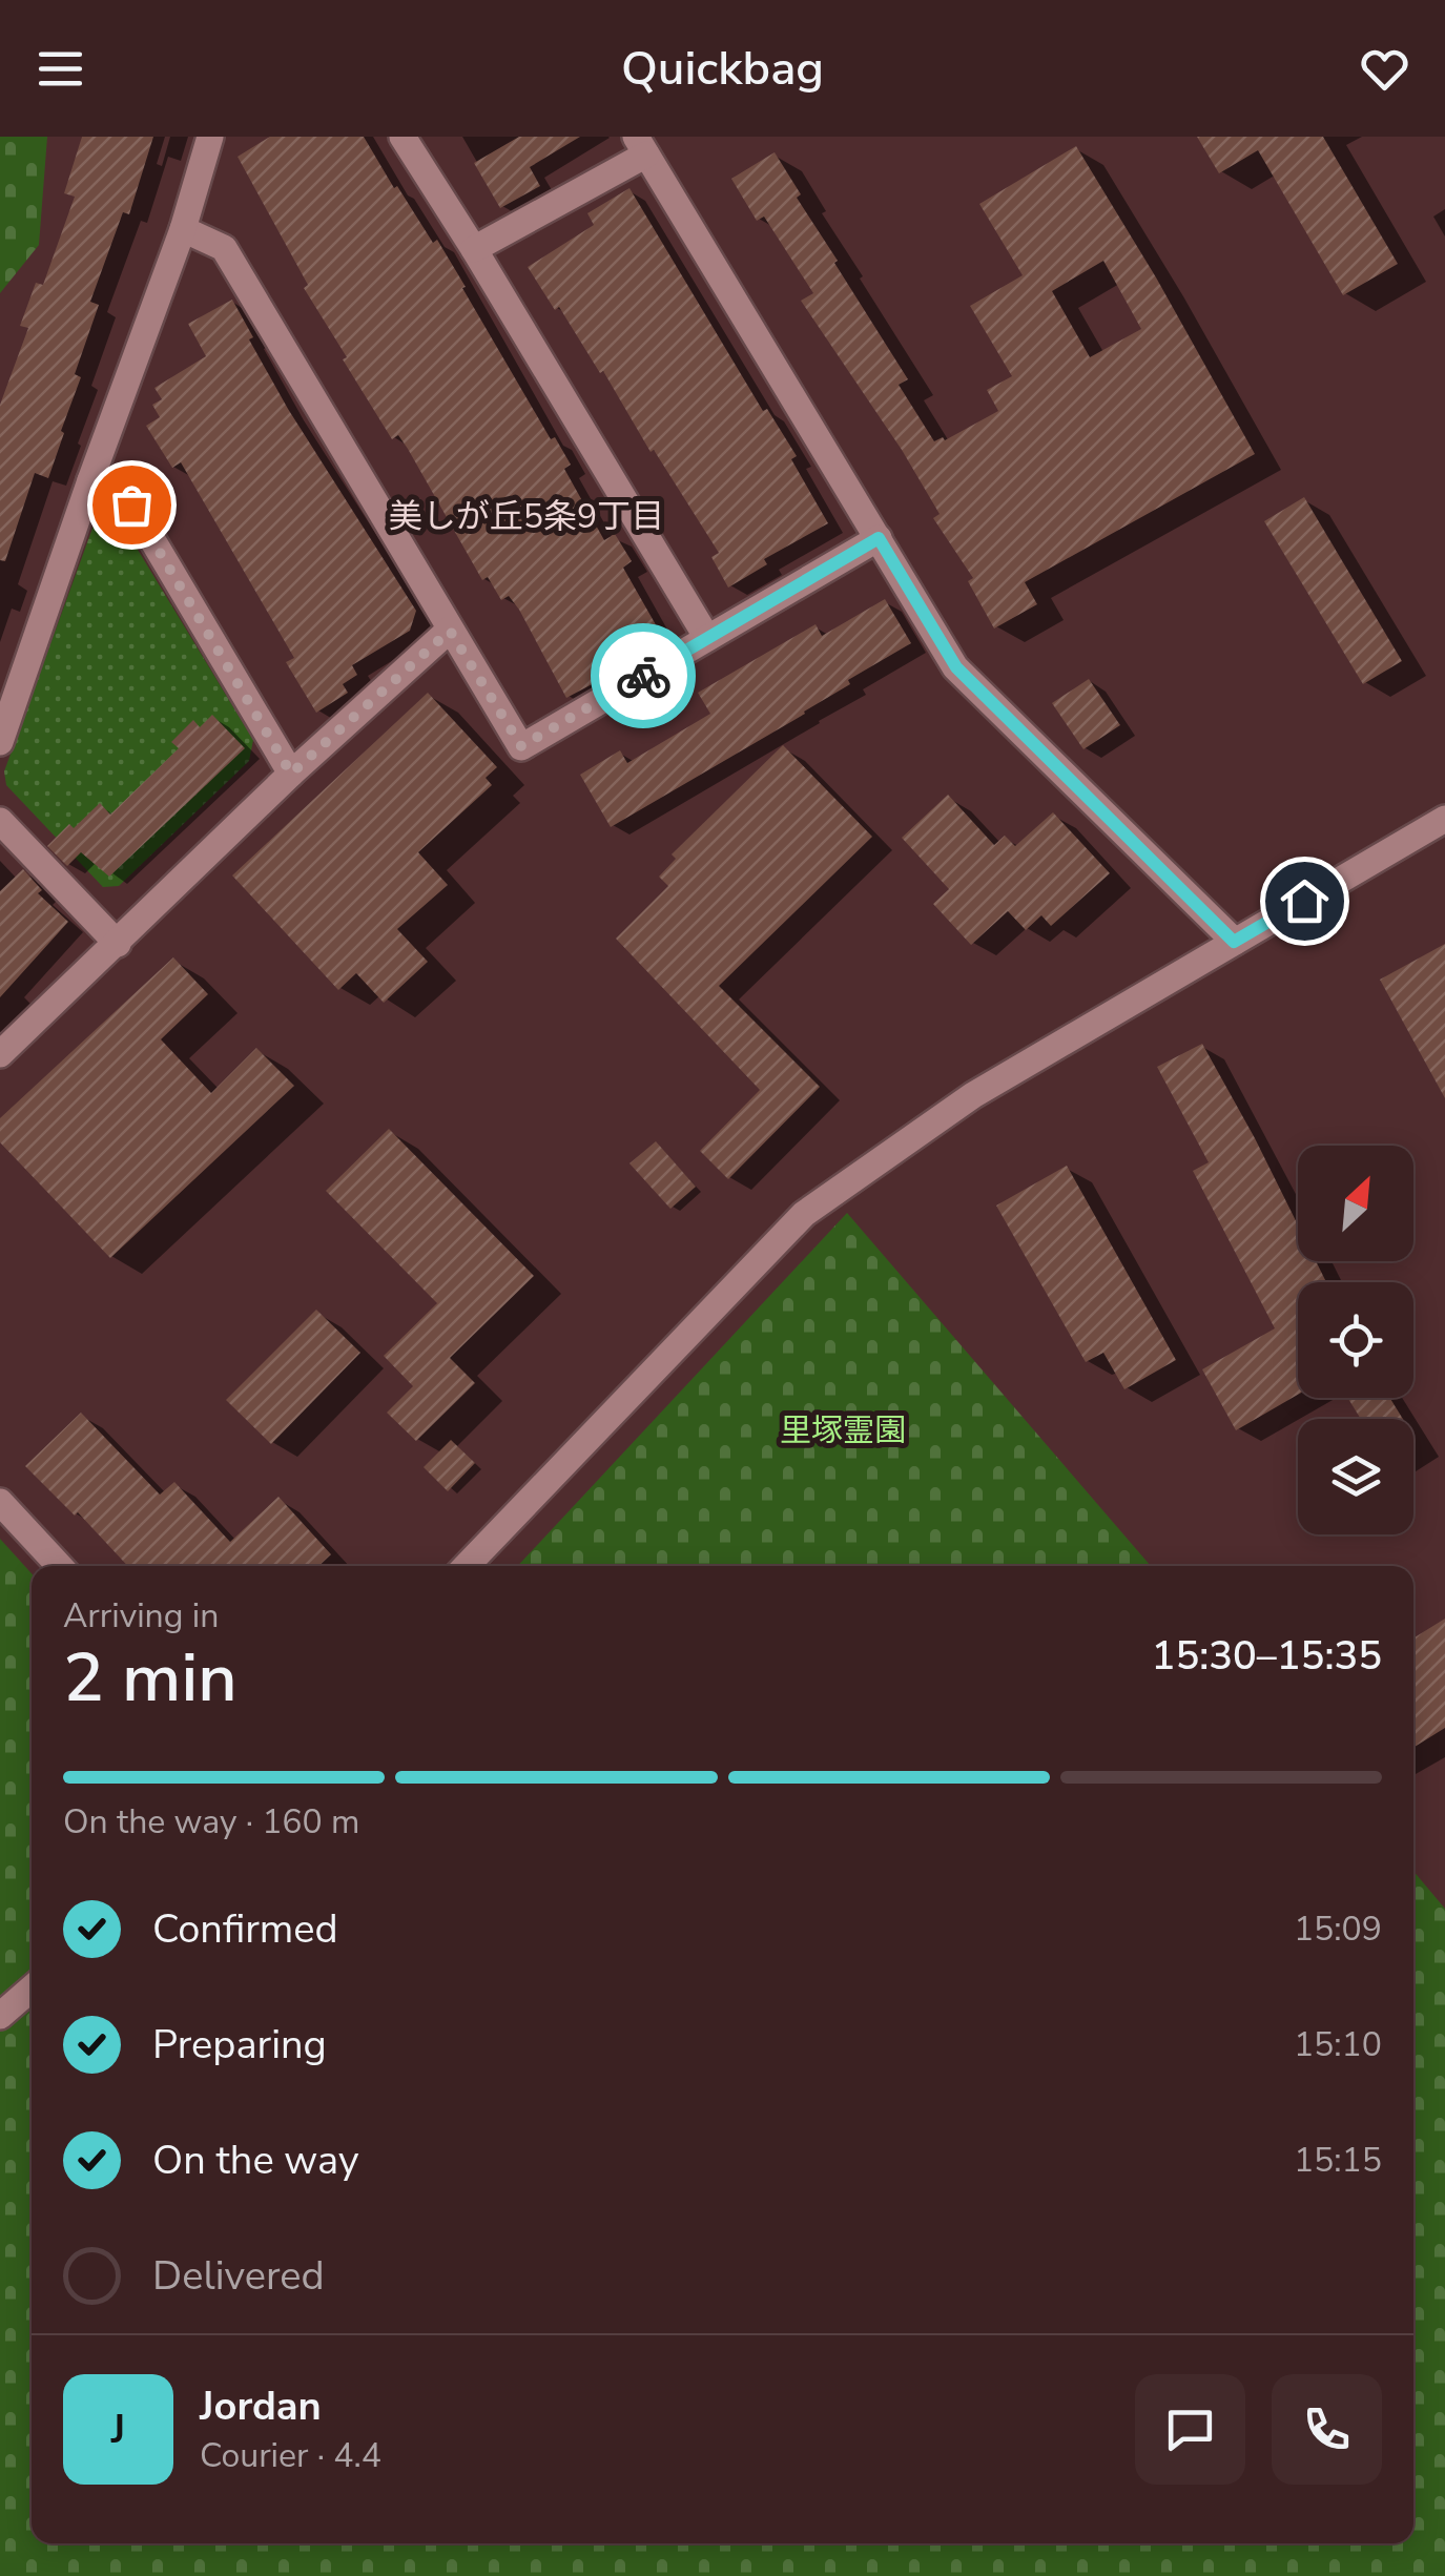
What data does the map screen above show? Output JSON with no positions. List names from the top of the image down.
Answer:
{
  "districts": ["美しが丘5条9丁目"],
  "parks": ["里塚霊園"],
  "north": "top right",
  "page": {
    "header": "Quickbag",
    "heading": ["2 min", "Arriving in", "15:30–15:35"],
    "panel": ["Jordan", "Courier · 4.4"],
    "bar": "On the way · 160 m",
    "list": [
      ["Confirmed", "15:09"],
      ["Preparing", "15:10"],
      ["On the way", "15:15"],
      "Delivered"
    ],
    "round": "J"
  }
}
